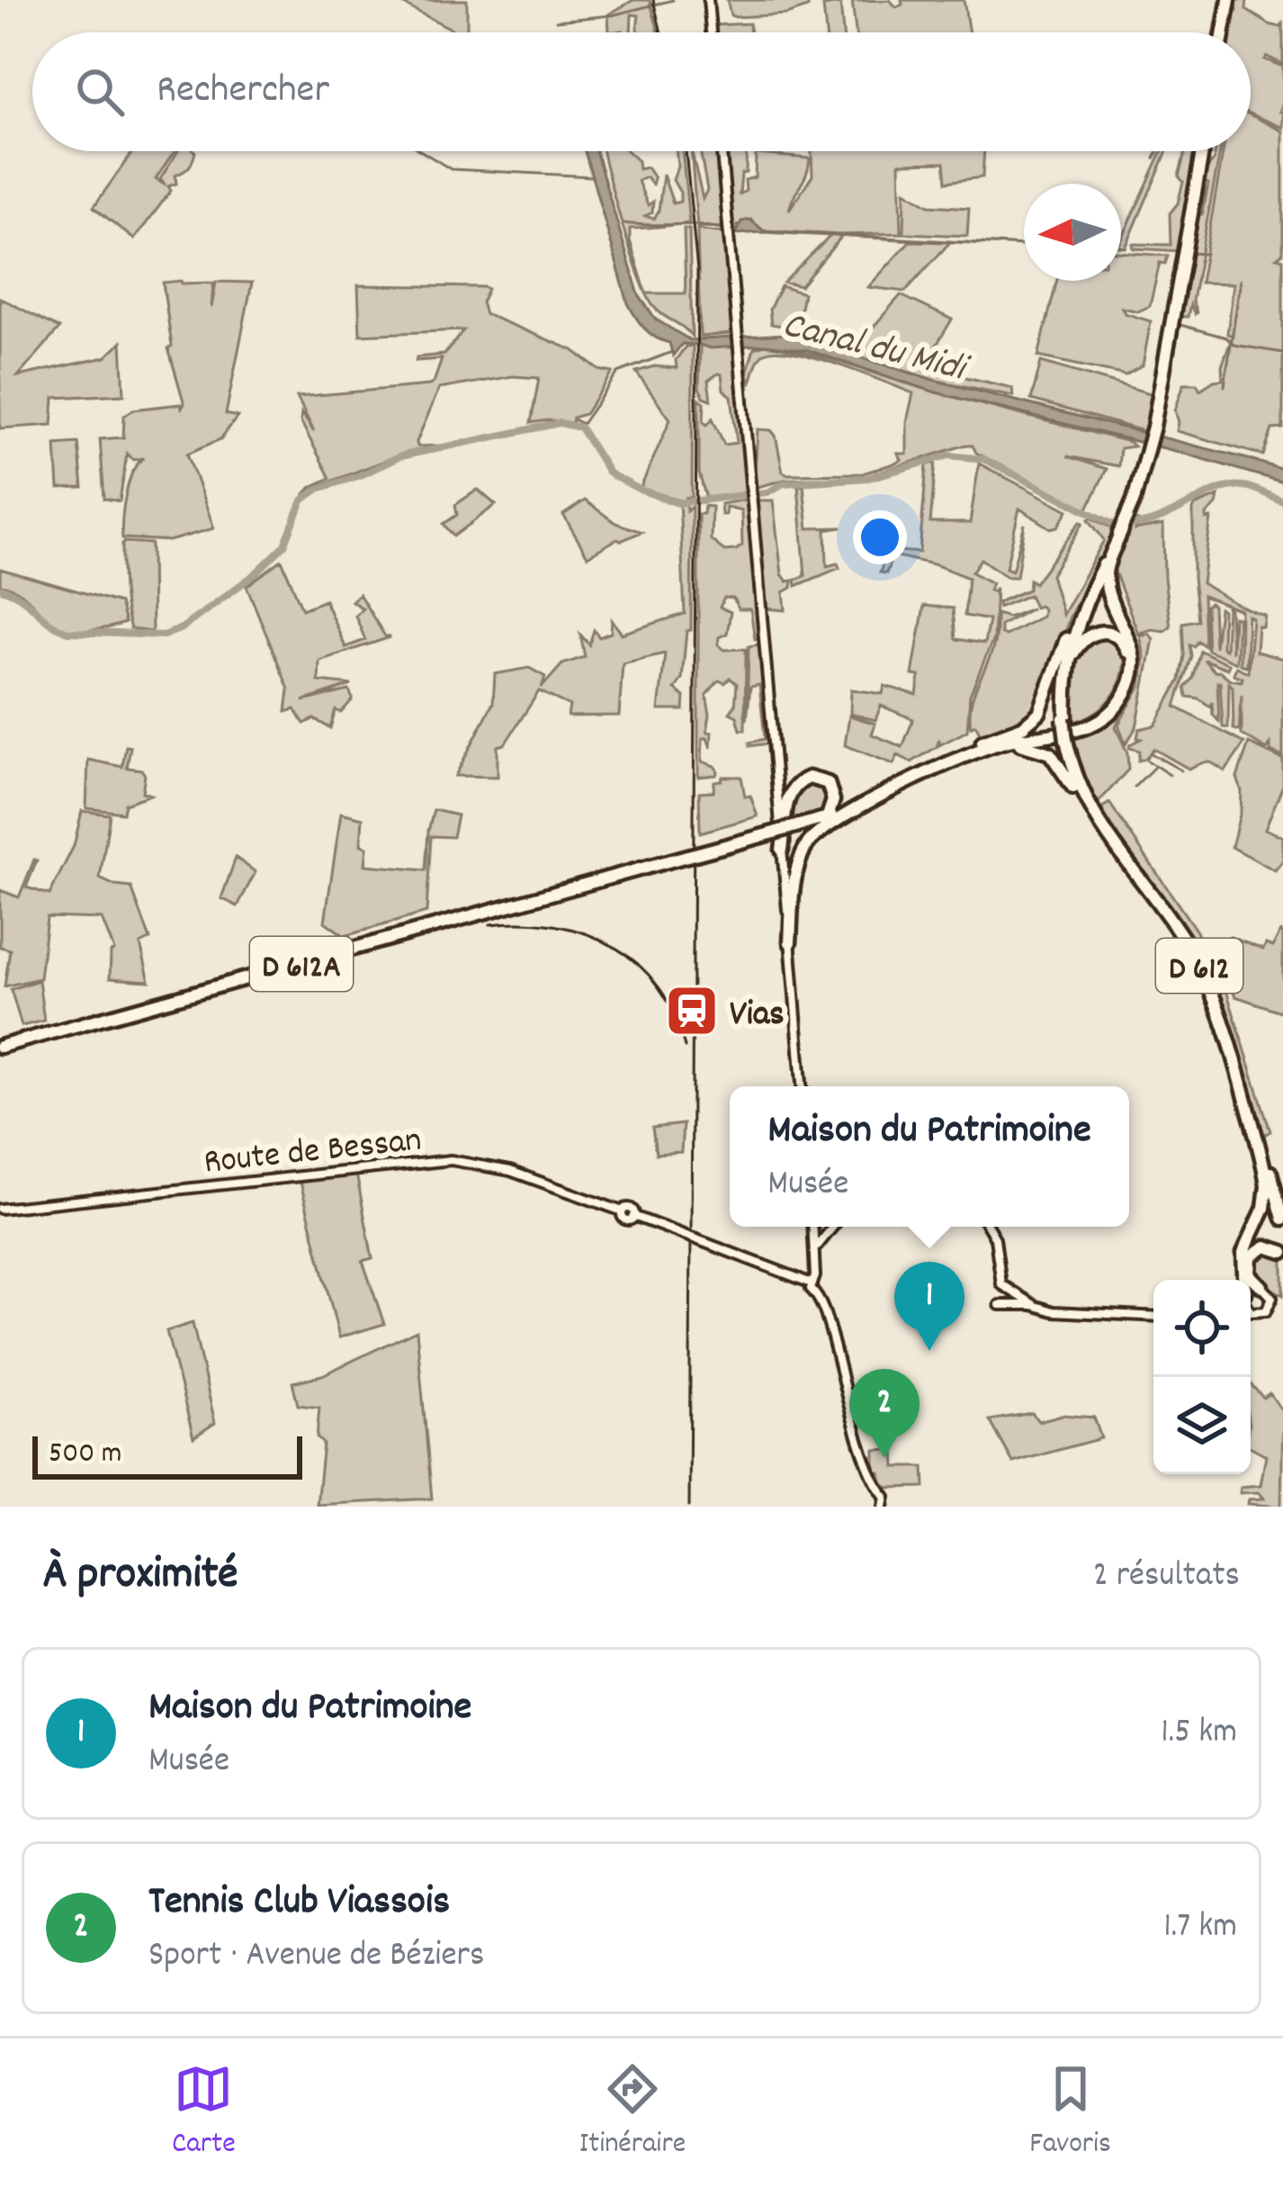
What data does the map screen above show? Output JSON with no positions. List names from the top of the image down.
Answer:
{
  "streets": {
    "highway": ["D 612A", "D 612"],
    "main road": ["Route de Bessan"]
  },
  "crossings": [
    ["D 612A", "D 612"]
  ],
  "water": ["Canal du Midi"],
  "places": {
    "station": ["Vias"]
  },
  "scale_bar": "500 m",
  "north": "left",
  "page": {
    "search": "Rechercher",
    "popup": ["Maison du Patrimoine", "Musée"],
    "pins": ["1", "2"],
    "scale": "500 m",
    "heading": ["À proximité", "2 résultats"],
    "list": [
      {
        "mark": "1",
        "name": "Maison du Patrimoine",
        "note": "Musée",
        "value": "1.5 km"
      },
      {
        "mark": "2",
        "name": "Tennis Club Viassois",
        "note": "Sport · Avenue de Béziers",
        "value": "1.7 km"
      }
    ],
    "nav": ["Carte", "Itinéraire", "Favoris"]
  }
}
